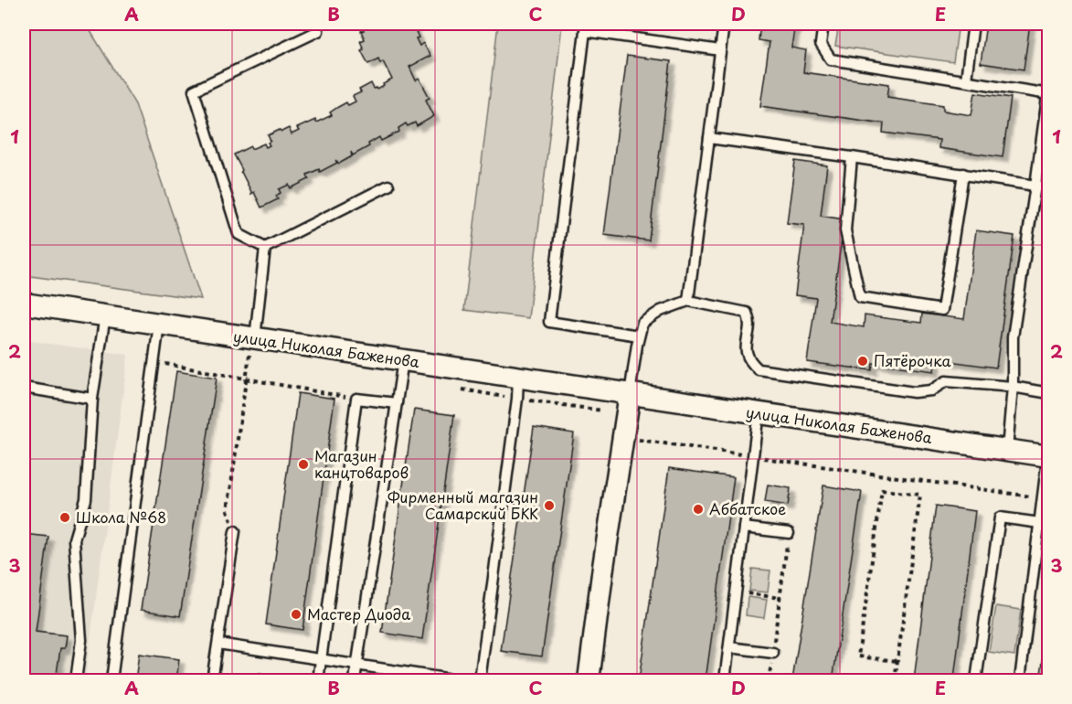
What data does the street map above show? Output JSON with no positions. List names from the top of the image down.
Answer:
{
  "streets": {
    "street": ["улица Николая Баженова"]
  },
  "places": [
    "Пятёрочка",
    "Магазин канцтоваров",
    "Фирменный магазин Самарский БКК",
    "Аббатское",
    "Школа №68",
    "Мастер Диода"
  ],
  "grid": {
    "columns": [
      "A",
      "B",
      "C",
      "D",
      "E"
    ],
    "rows": ["1", "2", "3"]
  }
}
